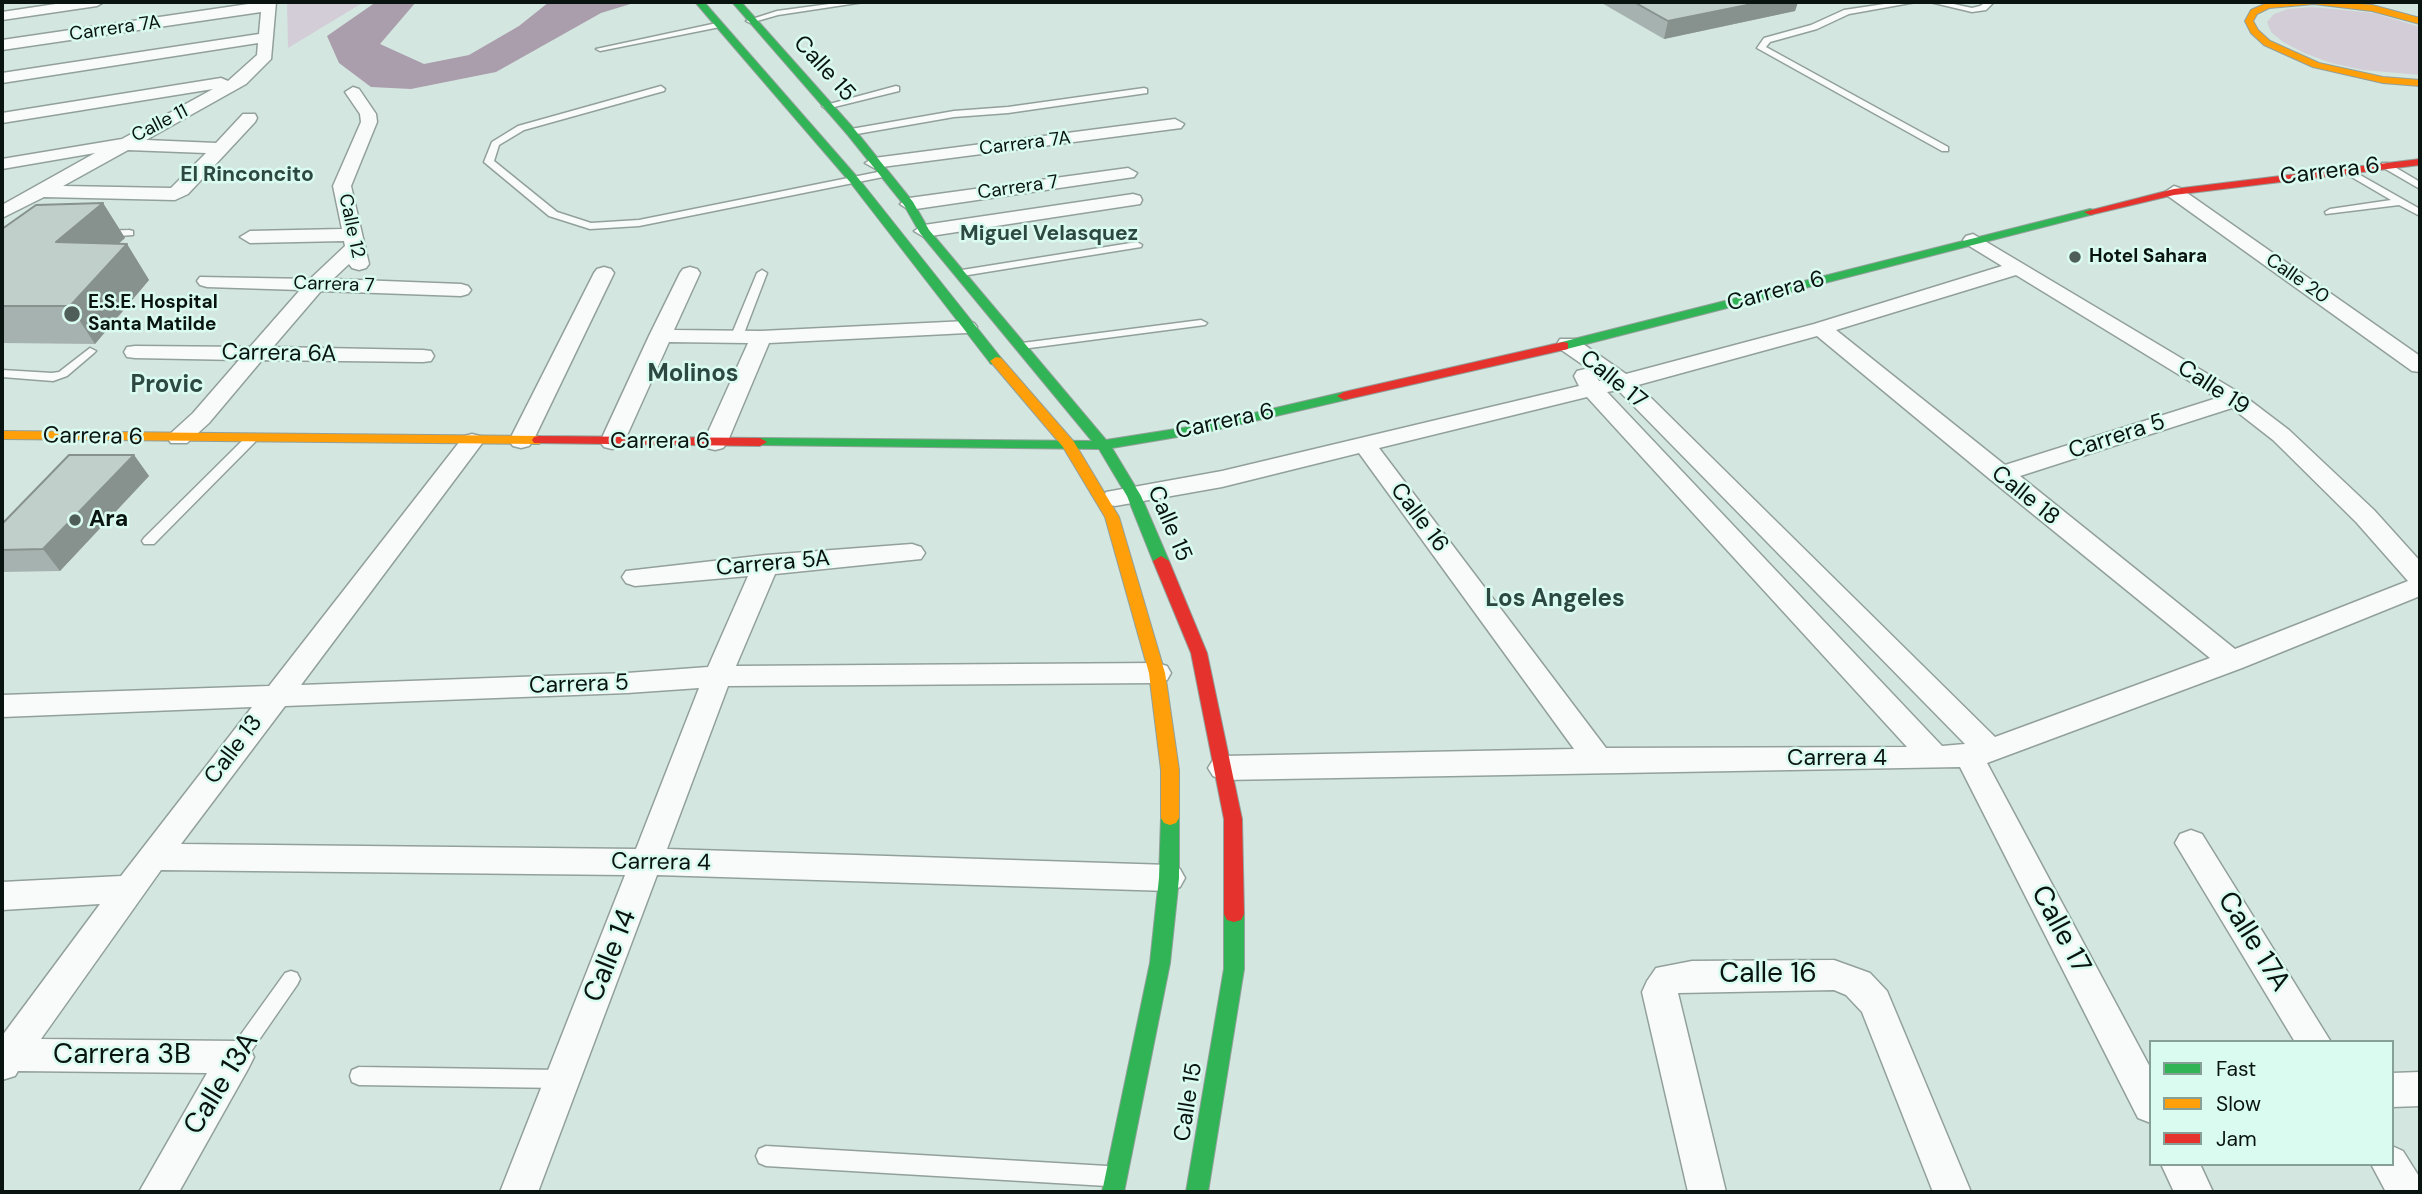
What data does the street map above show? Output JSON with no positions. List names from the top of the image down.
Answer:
{
  "streets": {
    "street": [
      "Carrera 7A",
      "Calle 15",
      "Calle 11",
      "Carrera 6",
      "Carrera 7",
      "Calle 12",
      "Calle 20",
      "Carrera 6A",
      "Calle 17",
      "Calle 19",
      "Carrera 5",
      "Calle 18",
      "Calle 16",
      "Carrera 5A",
      "Calle 13",
      "Carrera 4",
      "Calle 17A",
      "Calle 14",
      "Carrera 3B",
      "Calle 13A"
    ]
  },
  "crossings": [
    ["Carrera 7A", "Calle 15"],
    ["Carrera 7A", "Calle 11"],
    ["Calle 15", "Carrera 6"],
    ["Calle 15", "Carrera 7"],
    ["Calle 15", "Carrera 4"],
    ["Carrera 6", "Calle 20"],
    ["Carrera 6", "Calle 17"],
    ["Carrera 6", "Calle 19"],
    ["Carrera 6", "Calle 18"],
    ["Carrera 6", "Calle 16"],
    ["Carrera 6", "Calle 13"],
    ["Carrera 7", "Calle 12"],
    ["Calle 17", "Carrera 4"],
    ["Calle 19", "Carrera 5"],
    ["Carrera 5", "Calle 18"],
    ["Carrera 5", "Calle 13"],
    ["Carrera 5", "Calle 14"],
    ["Calle 18", "Carrera 4"],
    ["Calle 16", "Carrera 4"],
    ["Carrera 5A", "Calle 14"],
    ["Calle 13", "Carrera 4"],
    ["Calle 13", "Carrera 3B"],
    ["Carrera 4", "Calle 14"],
    ["Carrera 3B", "Calle 13A"]
  ],
  "districts": [
    "El Rinconcito",
    "Miguel Velasquez",
    "Molinos",
    "Provic",
    "Los Angeles"
  ],
  "places": ["Hotel Sahara", "E.S.E. Hospital Santa Matilde", "Ara"],
  "legend": ["Fast", "Slow", "Jam"]
}
